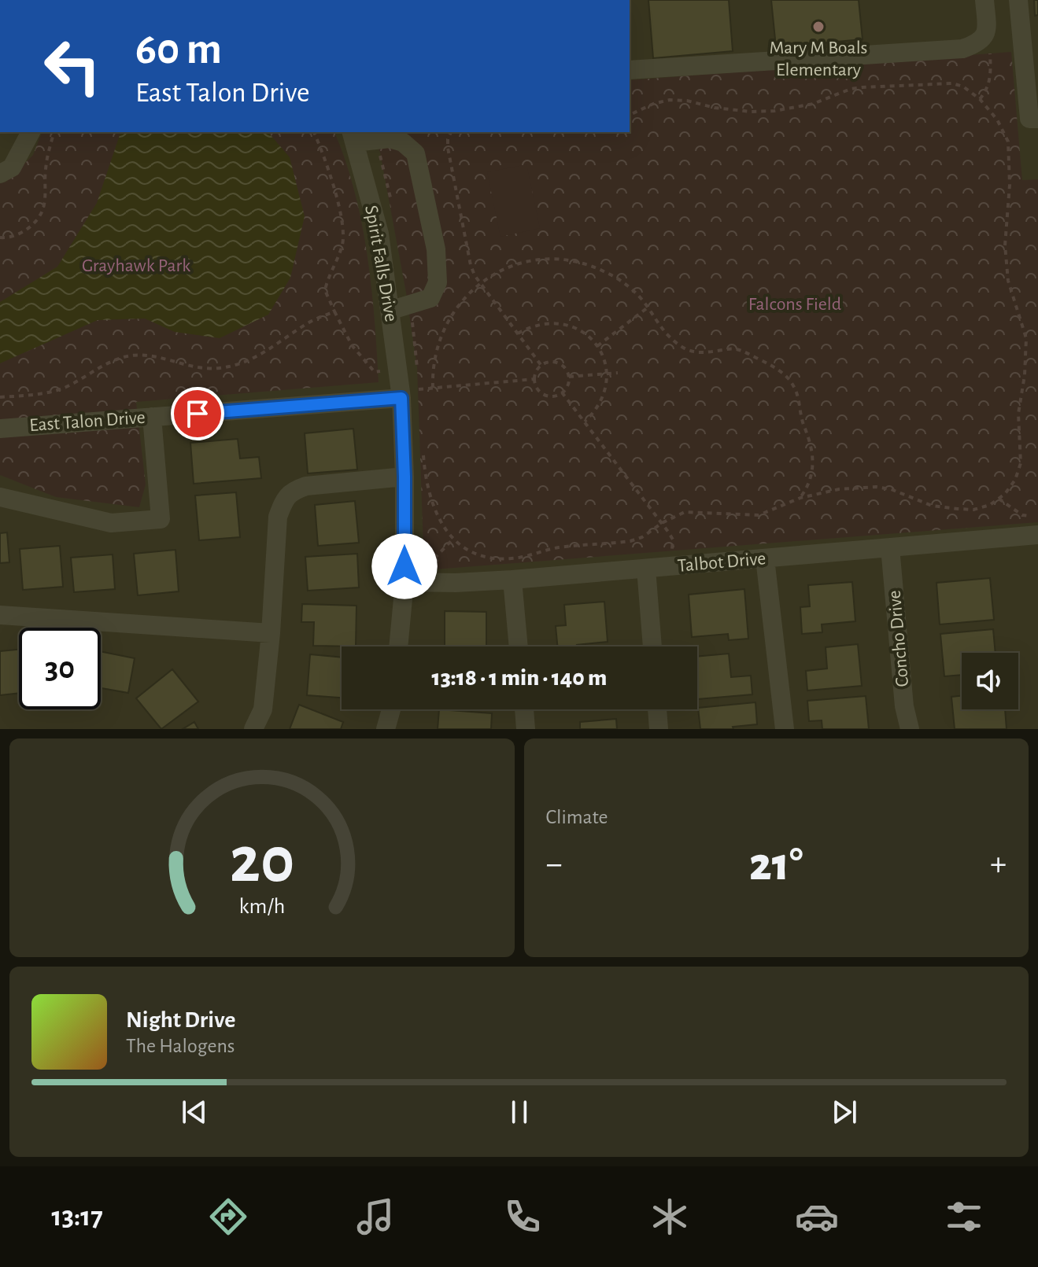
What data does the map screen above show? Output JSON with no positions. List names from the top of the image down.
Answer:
{
  "streets": {
    "street": [
      "Spirit Falls Drive",
      "East Talon Drive",
      "Talbot Drive",
      "Concho Drive"
    ]
  },
  "crossings": [
    ["Spirit Falls Drive", "East Talon Drive"],
    ["Spirit Falls Drive", "Talbot Drive"],
    ["Talbot Drive", "Concho Drive"]
  ],
  "parks": ["Grayhawk Park", "Falcons Field"],
  "places": ["Mary M Boals Elementary"],
  "page": {
    "turn": ["60 m", "East Talon Drive"],
    "limit": "30",
    "trip": "13:18 · 1 min · 140 m",
    "tile": "Climate",
    "heat": ["−", "21°", "+"],
    "song": ["Night Drive", "The Halogens"],
    "tabs": "13:17",
    "gauge": ["20", "km/h"]
  }
}
